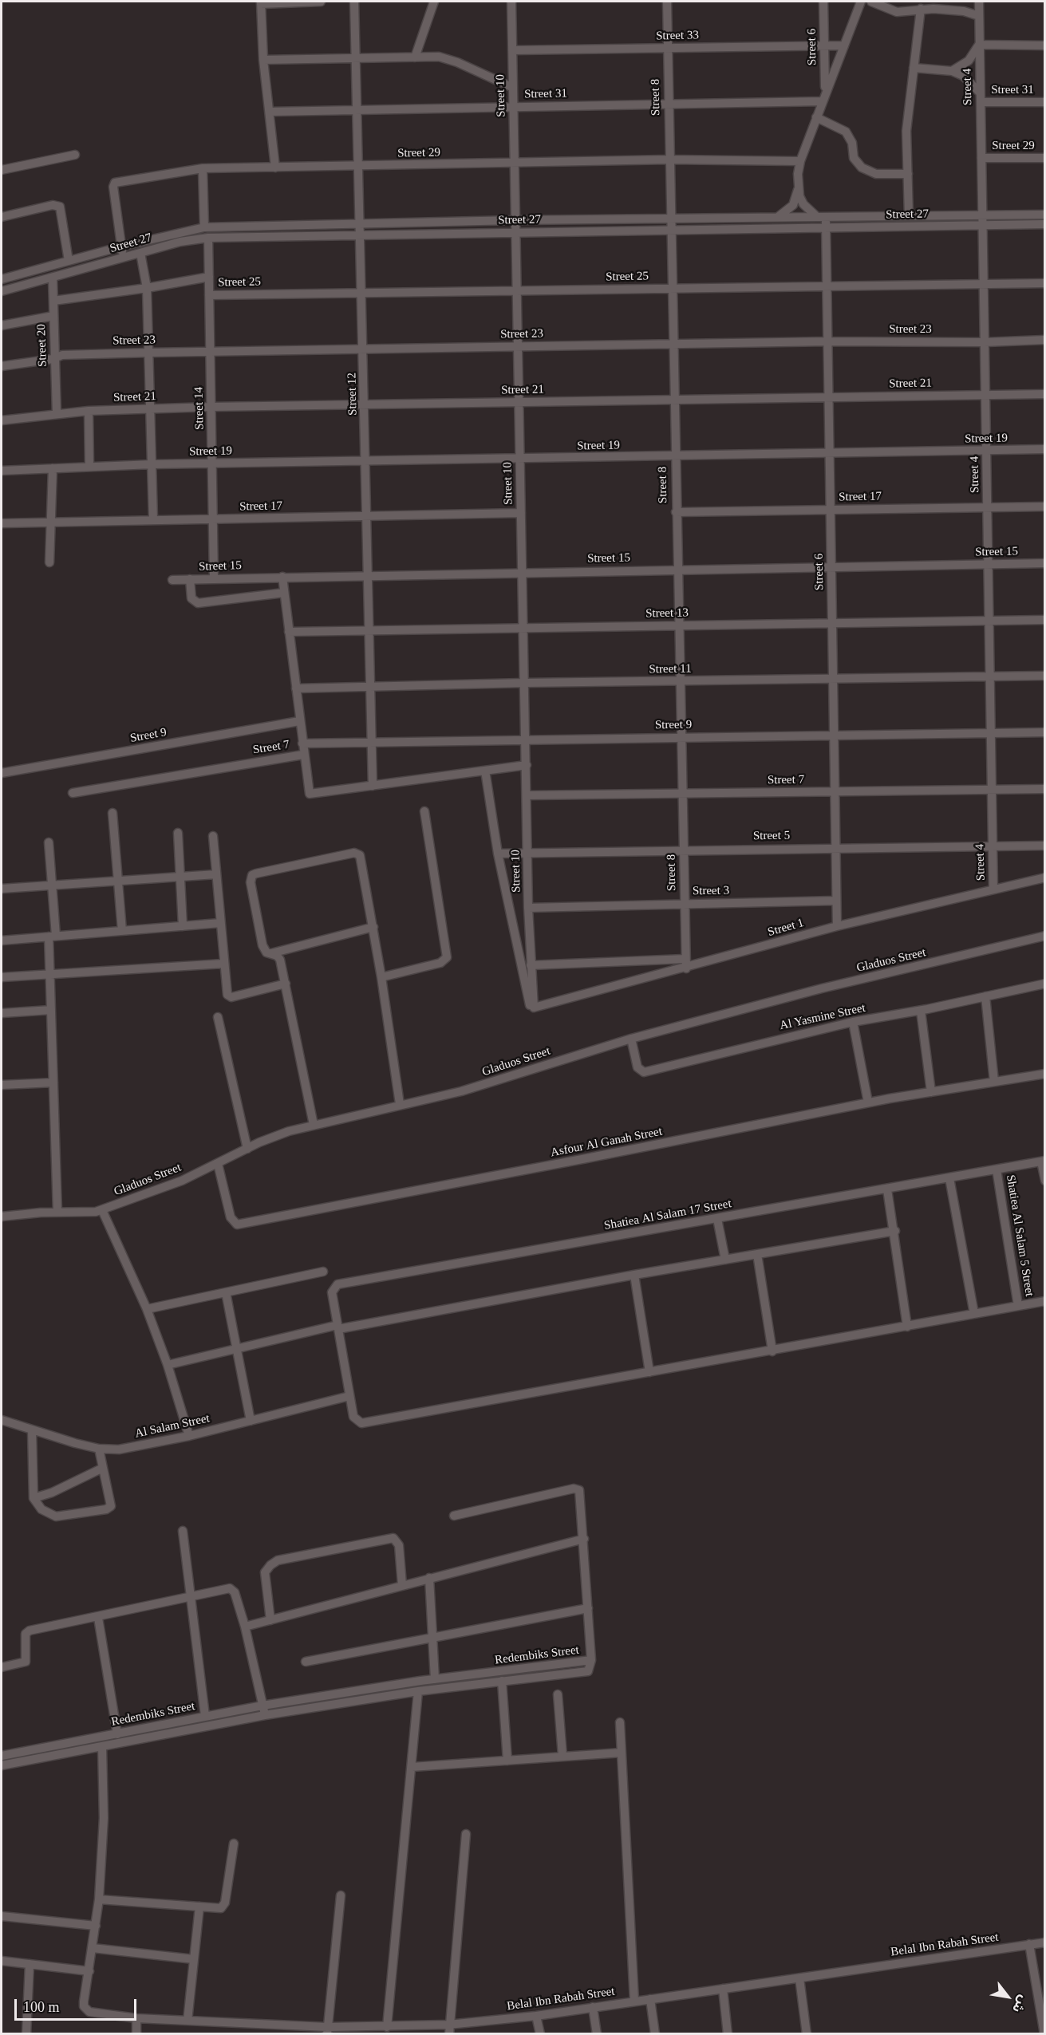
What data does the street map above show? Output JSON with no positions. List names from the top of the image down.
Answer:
{
  "streets": {
    "street": [
      "Street 33",
      "Street 6",
      "Street 4",
      "Street 31",
      "Street 10",
      "Street 8",
      "Street 29",
      "Street 27",
      "Street 25",
      "Street 23",
      "Street 20",
      "Street 21",
      "Street 12",
      "Street 14",
      "Street 19",
      "Street 17",
      "Street 15",
      "Street 13",
      "Street 11",
      "Street 9",
      "Street 7",
      "Street 5",
      "Street 3",
      "Street 1",
      "Gladuos Street",
      "Al Yasmine Street",
      "Asfour Al Ganah Street",
      "Shatiea Al Salam 17 Street",
      "Shatiea Al Salam 5 Street",
      "Al Salam Street",
      "Redembiks Street",
      "Belal Ibn Rabah Street"
    ]
  },
  "crossings": [
    ["Street 33", "Street 6"],
    ["Street 33", "Street 10"],
    ["Street 33", "Street 8"],
    ["Street 6", "Street 31"],
    ["Street 6", "Street 27"],
    ["Street 6", "Street 25"],
    ["Street 6", "Street 23"],
    ["Street 6", "Street 21"],
    ["Street 6", "Street 19"],
    ["Street 6", "Street 17"],
    ["Street 6", "Street 15"],
    ["Street 6", "Street 13"],
    ["Street 6", "Street 11"],
    ["Street 6", "Street 9"],
    ["Street 6", "Street 7"],
    ["Street 6", "Street 5"],
    ["Street 6", "Street 3"],
    ["Street 6", "Street 1"],
    ["Street 4", "Street 31"],
    ["Street 4", "Street 29"],
    ["Street 4", "Street 27"],
    ["Street 4", "Street 25"],
    ["Street 4", "Street 23"],
    ["Street 4", "Street 21"],
    ["Street 4", "Street 19"],
    ["Street 4", "Street 17"],
    ["Street 4", "Street 15"],
    ["Street 4", "Street 13"],
    ["Street 4", "Street 11"],
    ["Street 4", "Street 9"],
    ["Street 4", "Street 7"],
    ["Street 4", "Street 5"],
    ["Street 4", "Street 1"],
    ["Street 31", "Street 10"],
    ["Street 31", "Street 8"],
    ["Street 31", "Street 12"],
    ["Street 10", "Street 29"],
    ["Street 10", "Street 27"],
    ["Street 10", "Street 25"],
    ["Street 10", "Street 23"],
    ["Street 10", "Street 21"],
    ["Street 10", "Street 19"],
    ["Street 10", "Street 17"],
    ["Street 10", "Street 15"],
    ["Street 10", "Street 13"],
    ["Street 10", "Street 11"],
    ["Street 10", "Street 9"],
    ["Street 10", "Street 7"],
    ["Street 10", "Street 5"],
    ["Street 10", "Street 3"],
    ["Street 10", "Street 1"],
    ["Street 8", "Street 29"],
    ["Street 8", "Street 27"],
    ["Street 8", "Street 25"],
    ["Street 8", "Street 23"],
    ["Street 8", "Street 21"],
    ["Street 8", "Street 19"],
    ["Street 8", "Street 17"],
    ["Street 8", "Street 15"],
    ["Street 8", "Street 13"],
    ["Street 8", "Street 11"],
    ["Street 8", "Street 9"],
    ["Street 8", "Street 7"],
    ["Street 8", "Street 5"],
    ["Street 8", "Street 3"],
    ["Street 8", "Street 1"],
    ["Street 29", "Street 27"],
    ["Street 29", "Street 12"],
    ["Street 27", "Street 20"],
    ["Street 27", "Street 12"],
    ["Street 27", "Street 14"],
    ["Street 25", "Street 20"],
    ["Street 25", "Street 12"],
    ["Street 25", "Street 14"],
    ["Street 23", "Street 20"],
    ["Street 23", "Street 12"],
    ["Street 23", "Street 14"],
    ["Street 20", "Street 21"],
    ["Street 21", "Street 12"],
    ["Street 21", "Street 14"],
    ["Street 12", "Street 19"],
    ["Street 12", "Street 17"],
    ["Street 12", "Street 15"],
    ["Street 12", "Street 13"],
    ["Street 12", "Street 11"],
    ["Street 12", "Street 9"],
    ["Street 12", "Street 7"],
    ["Street 14", "Street 19"],
    ["Street 14", "Street 17"],
    ["Street 14", "Street 15"],
    ["Gladuos Street", "Al Yasmine Street"],
    ["Gladuos Street", "Asfour Al Ganah Street"],
    ["Shatiea Al Salam 17 Street", "Shatiea Al Salam 5 Street"],
    ["Shatiea Al Salam 17 Street", "Al Salam Street"]
  ],
  "scale_bar": "100 m",
  "north": "bottom right"
}
